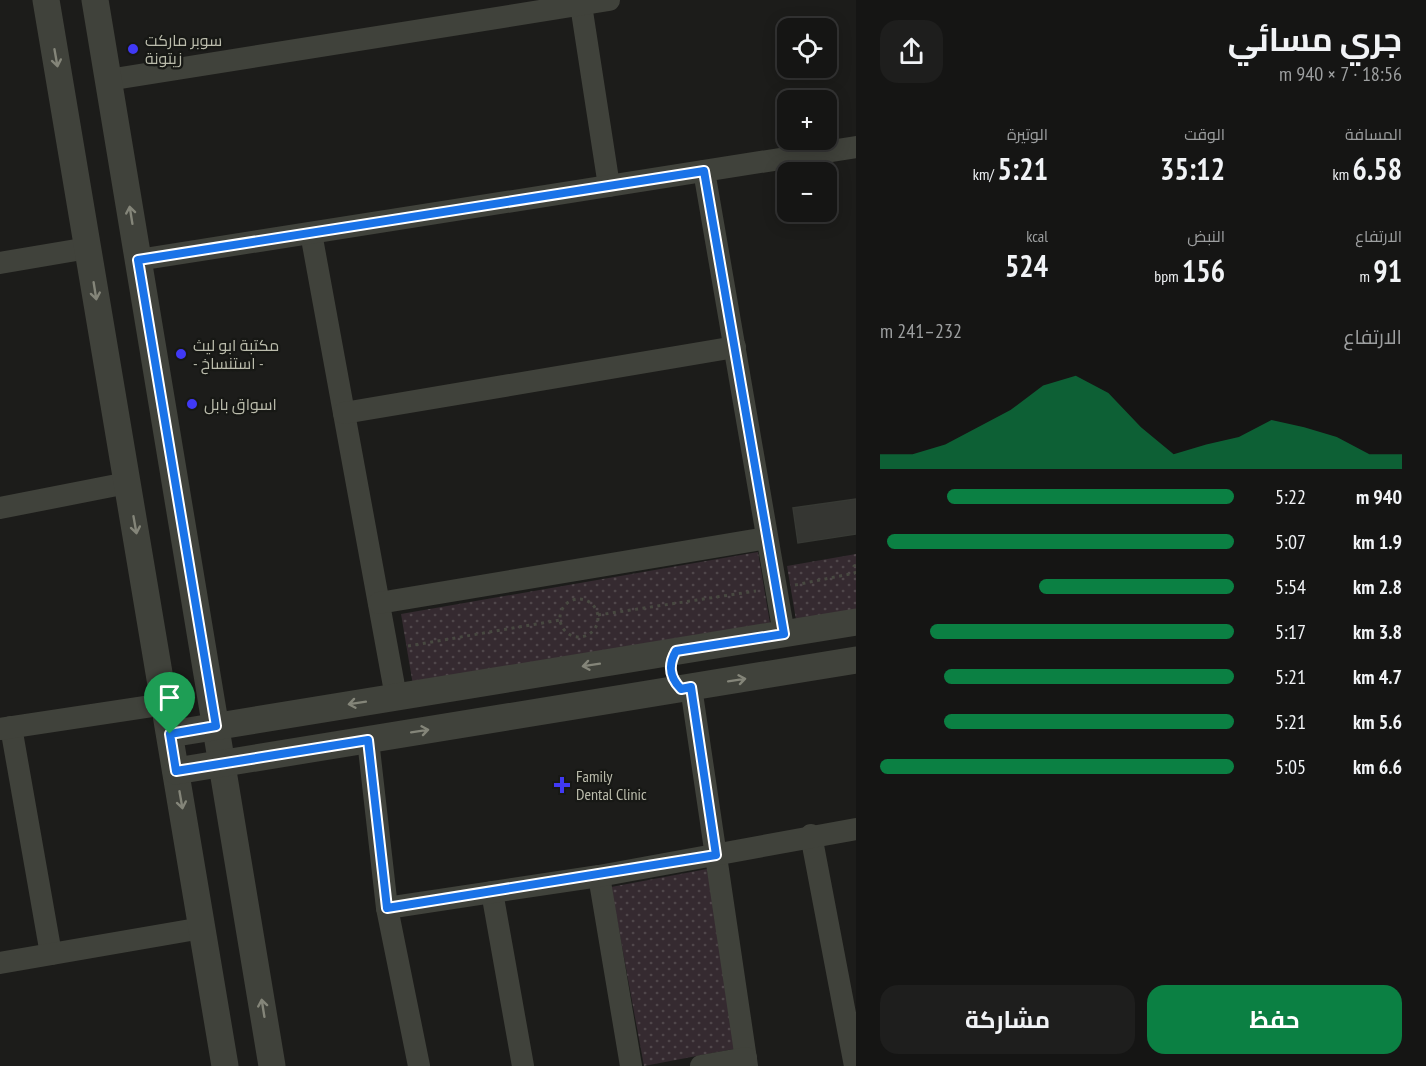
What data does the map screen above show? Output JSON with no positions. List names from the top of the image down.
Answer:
{
  "places": {
    "other": ["سوبر ماركت زيتونة", "مكتبة ابو ليث - استنساخ -", "اسواق بابل"],
    "health": ["Family Dental Clinic"]
  },
  "page": {
    "heading": ["جري مسائي", "18:56 · 7 × 940 m"],
    "map_buttons": ["+", "−"],
    "stats": [
      ["المسافة", "6.58 km"],
      ["الوقت", "35:12"],
      ["الوتيرة", "5:21 /km"],
      ["الارتفاع", "91 m"],
      ["النبض", "156 bpm"],
      ["kcal", "524"]
    ],
    "chart": ["الارتفاع", "232–241 m"],
    "list": [
      {
        "name": "940 m",
        "note": "5:22"
      },
      {
        "name": "1.9 km",
        "note": "5:07"
      },
      {
        "name": "2.8 km",
        "note": "5:54"
      },
      {
        "name": "3.8 km",
        "note": "5:17"
      },
      {
        "name": "4.7 km",
        "note": "5:21"
      },
      {
        "name": "5.6 km",
        "note": "5:21"
      },
      {
        "name": "6.6 km",
        "note": "5:05"
      }
    ],
    "buttons": ["حفظ", "مشاركة"]
  }
}
